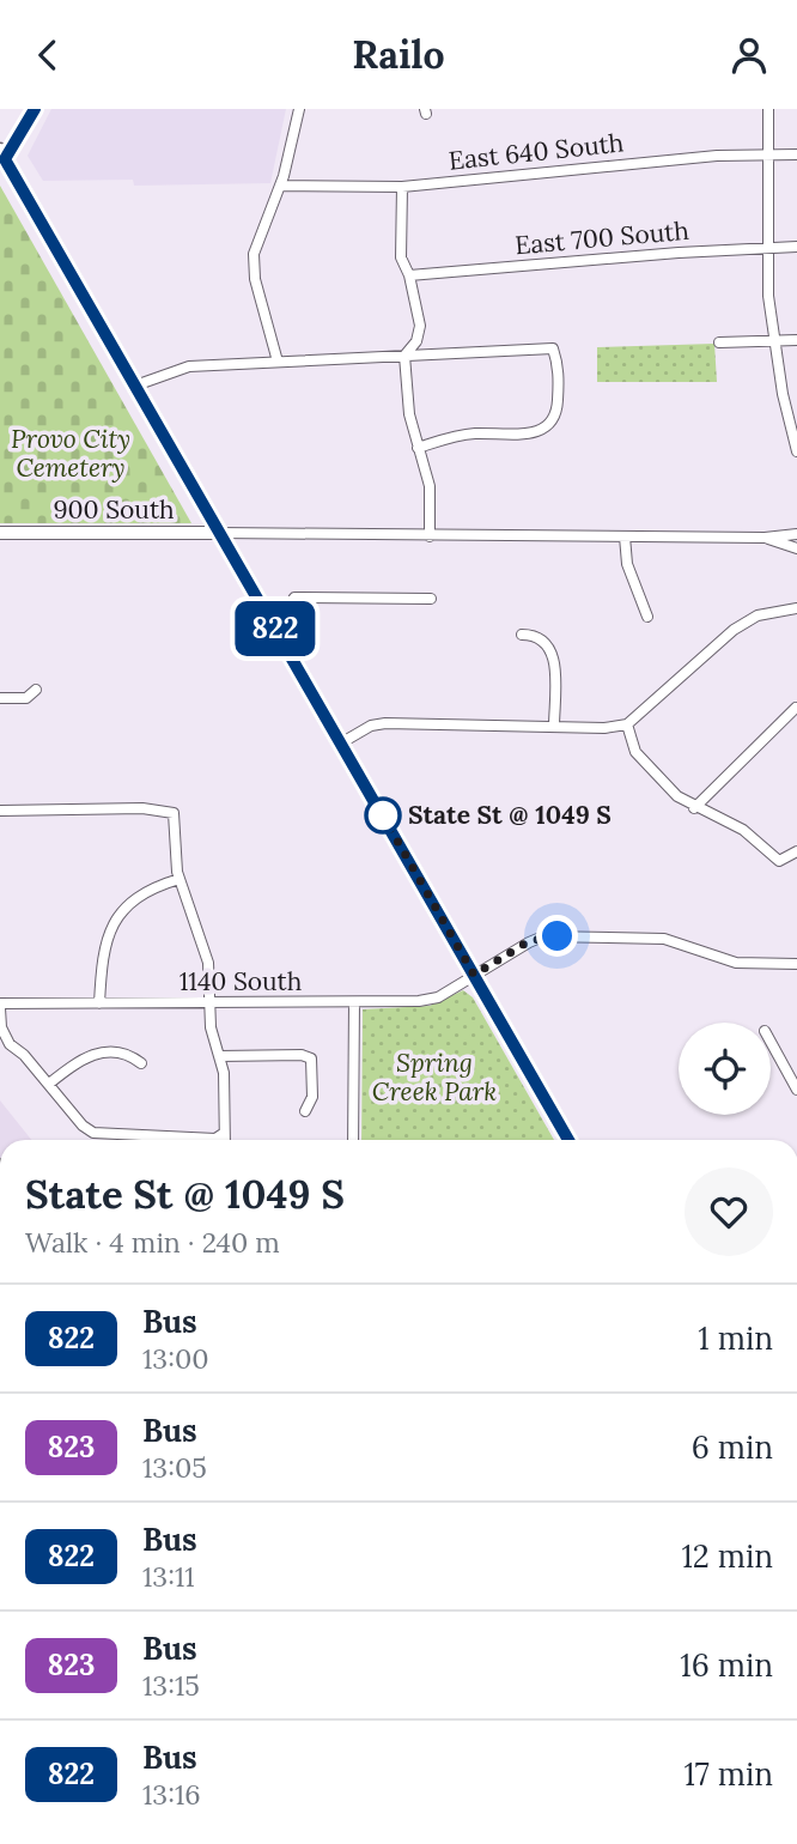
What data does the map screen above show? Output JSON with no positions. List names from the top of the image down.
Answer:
{
  "streets": {
    "street": [
      "East 640 South",
      "East 700 South",
      "900 South",
      "1140 South"
    ]
  },
  "parks": ["Provo City Cemetery", "Spring Creek Park"],
  "places": ["State St @ 1049 S"],
  "lines": ["bus line 822"],
  "page": {
    "header": "Railo",
    "on_map": "822",
    "heading": ["State St @ 1049 S", "Walk · 4 min · 240 m"],
    "list": [
      {
        "mark": "822",
        "name": "Bus",
        "note": "13:00",
        "value": "1 min"
      },
      {
        "mark": "823",
        "name": "Bus",
        "note": "13:05",
        "value": "6 min"
      },
      {
        "mark": "822",
        "name": "Bus",
        "note": "13:11",
        "value": "12 min"
      },
      {
        "mark": "823",
        "name": "Bus",
        "note": "13:15",
        "value": "16 min"
      },
      {
        "mark": "822",
        "name": "Bus",
        "note": "13:16",
        "value": "17 min"
      }
    ]
  }
}
